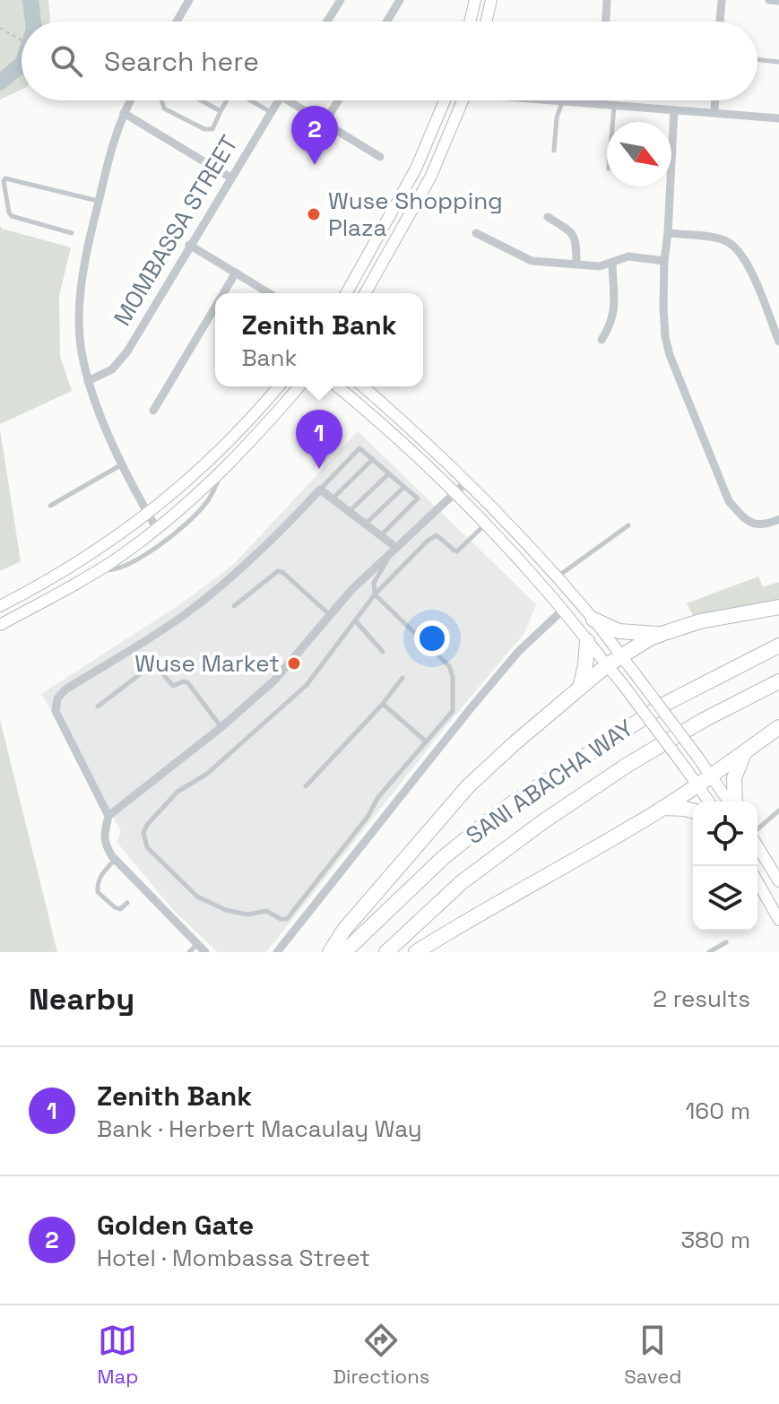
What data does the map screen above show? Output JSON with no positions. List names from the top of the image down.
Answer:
{
  "streets": {
    "highway": ["SANI ABACHA WAY"],
    "street": ["MOMBASSA STREET"]
  },
  "places": ["Wuse Shopping Plaza", "Wuse Market"],
  "north": "bottom right",
  "page": {
    "search": "Search here",
    "pins": ["2", "1"],
    "popup": ["Zenith Bank", "Bank"],
    "heading": ["Nearby", "2 results"],
    "list": [
      {
        "mark": "1",
        "name": "Zenith Bank",
        "note": "Bank · Herbert Macaulay Way",
        "value": "160 m"
      },
      {
        "mark": "2",
        "name": "Golden Gate",
        "note": "Hotel · Mombassa Street",
        "value": "380 m"
      }
    ],
    "nav": ["Map", "Directions", "Saved"]
  }
}
